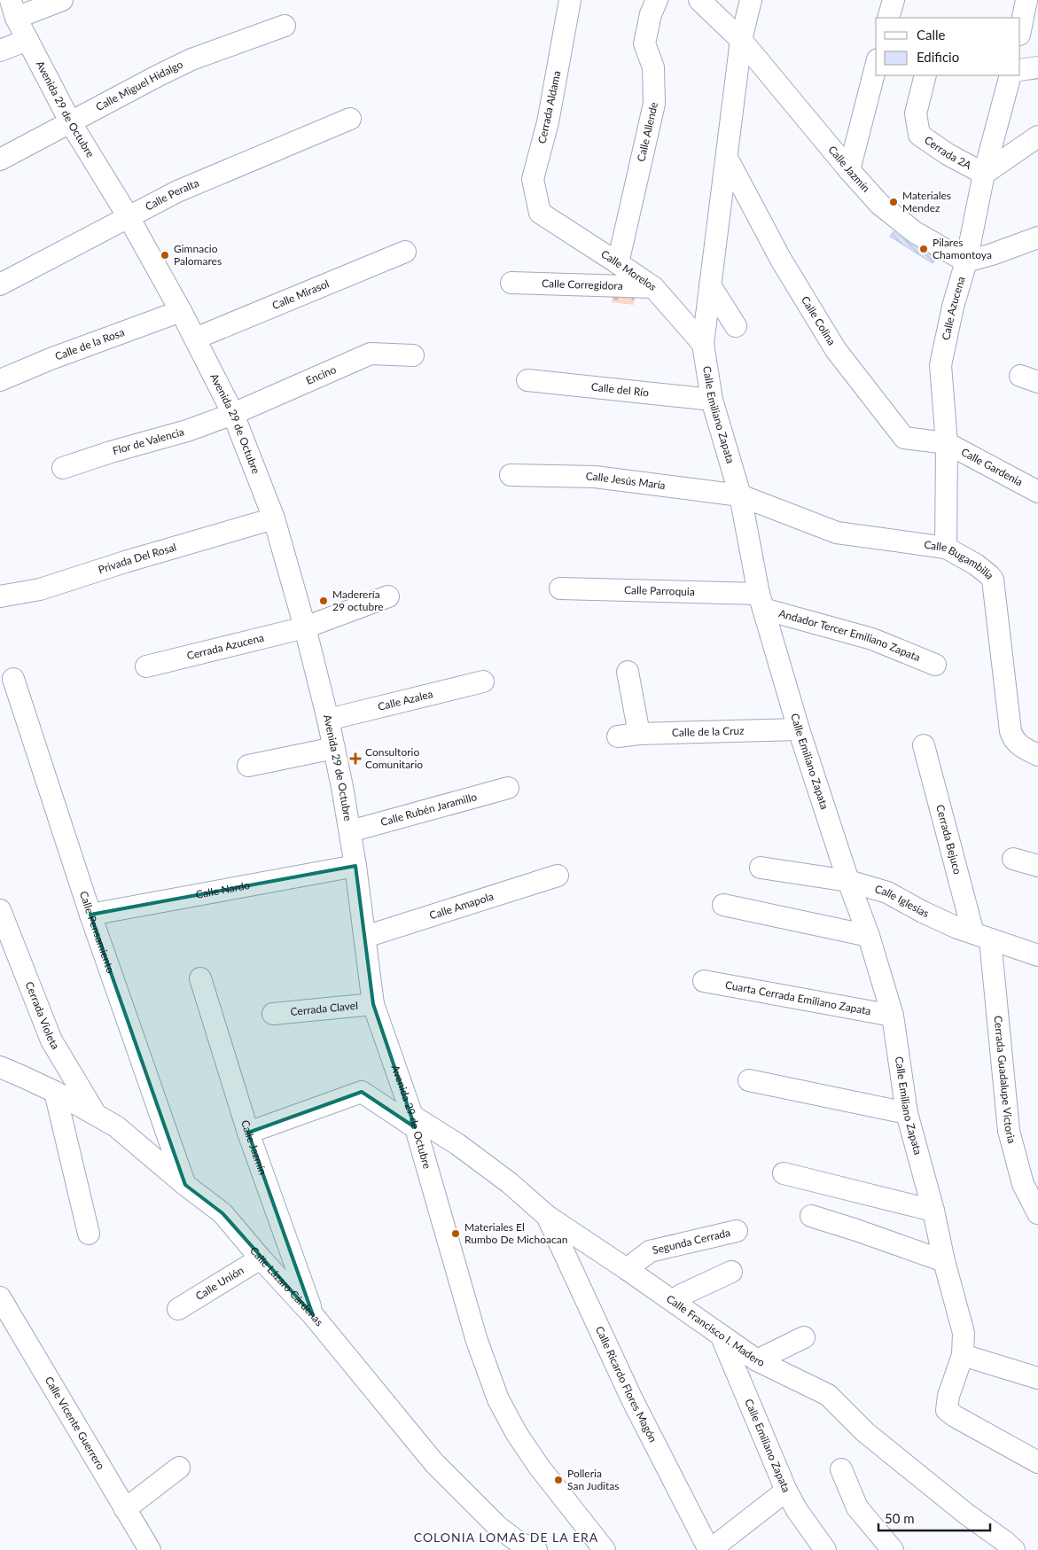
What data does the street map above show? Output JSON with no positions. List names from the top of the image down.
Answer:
{
  "streets": {
    "street": [
      "Calle Miguel Hidalgo",
      "Cerrada Aldama",
      "Avenida 29 de Octubre",
      "Calle Allende",
      "Cerrada 2A",
      "Calle Jazmín",
      "Calle Peralta",
      "Calle Morelos",
      "Calle Corregidora",
      "Calle Mirasol",
      "Calle Azucena",
      "Calle Colina",
      "Calle de la Rosa",
      "Encino",
      "Calle del Río",
      "Calle Emiliano Zapata",
      "Flor de Valencia",
      "Calle Gardenia",
      "Calle Jesús María",
      "Privada Del Rosal",
      "Calle Bugambilia",
      "Calle Parroquia",
      "Andador Tercer Emiliano Zapata",
      "Cerrada Azucena",
      "Calle Azalea",
      "Calle de la Cruz",
      "Calle Rubén Jaramillo",
      "Cerrada Bejuco",
      "Calle Nardo",
      "Calle Iglesias",
      "Calle Amapola",
      "Calle Pensamiento",
      "Cuarta Cerrada Emiliano Zapata",
      "Cerrada Clavel",
      "Cerrada Violeta",
      "Cerrada Guadalupe Victoria",
      "Segunda Cerrada",
      "Calle Unión",
      "Calle Lázaro Cárdenas",
      "Calle Francisco I. Madero",
      "Calle Ricardo Flores Magón",
      "Calle Vicente Guerrero"
    ]
  },
  "crossings": [
    ["Calle Miguel Hidalgo", "Avenida 29 de Octubre"],
    ["Cerrada Aldama", "Calle Morelos"],
    ["Avenida 29 de Octubre", "Calle Peralta"],
    ["Avenida 29 de Octubre", "Calle Mirasol"],
    ["Avenida 29 de Octubre", "Calle de la Rosa"],
    ["Avenida 29 de Octubre", "Encino"],
    ["Avenida 29 de Octubre", "Flor de Valencia"],
    ["Avenida 29 de Octubre", "Privada Del Rosal"],
    ["Avenida 29 de Octubre", "Cerrada Azucena"],
    ["Avenida 29 de Octubre", "Calle Azalea"],
    ["Avenida 29 de Octubre", "Calle Rubén Jaramillo"],
    ["Avenida 29 de Octubre", "Calle Nardo"],
    ["Avenida 29 de Octubre", "Calle Amapola"],
    ["Avenida 29 de Octubre", "Cerrada Clavel"],
    ["Avenida 29 de Octubre", "Calle Francisco I. Madero"],
    ["Calle Allende", "Calle Morelos"],
    ["Cerrada 2A", "Calle Azucena"],
    ["Calle Jazmín", "Calle Azucena"],
    ["Calle Jazmín", "Calle Emiliano Zapata"],
    ["Calle Jazmín", "Calle Lázaro Cárdenas"],
    ["Calle Jazmín", "Calle Francisco I. Madero"],
    ["Calle Morelos", "Calle Corregidora"],
    ["Calle Morelos", "Calle Emiliano Zapata"],
    ["Calle Azucena", "Calle Colina"],
    ["Calle Azucena", "Calle Gardenia"],
    ["Calle Azucena", "Calle Bugambilia"],
    ["Calle Colina", "Calle Emiliano Zapata"],
    ["Calle Colina", "Calle Gardenia"],
    ["Encino", "Flor de Valencia"],
    ["Calle del Río", "Calle Emiliano Zapata"],
    ["Calle Emiliano Zapata", "Calle Jesús María"],
    ["Calle Emiliano Zapata", "Calle Bugambilia"],
    ["Calle Emiliano Zapata", "Calle Parroquia"],
    ["Calle Emiliano Zapata", "Andador Tercer Emiliano Zapata"],
    ["Calle Emiliano Zapata", "Calle de la Cruz"],
    ["Calle Emiliano Zapata", "Calle Iglesias"],
    ["Calle Emiliano Zapata", "Cuarta Cerrada Emiliano Zapata"],
    ["Calle Emiliano Zapata", "Calle Francisco I. Madero"],
    ["Calle Jesús María", "Calle Bugambilia"],
    ["Calle Parroquia", "Andador Tercer Emiliano Zapata"],
    ["Cerrada Bejuco", "Calle Iglesias"],
    ["Cerrada Bejuco", "Cerrada Guadalupe Victoria"],
    ["Calle Nardo", "Calle Pensamiento"],
    ["Calle Iglesias", "Cerrada Guadalupe Victoria"],
    ["Calle Pensamiento", "Calle Lázaro Cárdenas"],
    ["Cerrada Violeta", "Calle Lázaro Cárdenas"],
    ["Segunda Cerrada", "Calle Francisco I. Madero"],
    ["Calle Unión", "Calle Lázaro Cárdenas"],
    ["Calle Francisco I. Madero", "Calle Ricardo Flores Magón"]
  ],
  "districts": ["COLONIA LOMAS DE LA ERA"],
  "places": {
    "other": [
      "Materiales Mendez",
      "Pilares Chamontoya",
      "Gimnacio Palomares",
      "Maderería 29 octubre",
      "Materiales El Rumbo De Michoacan",
      "Polleria San Juditas"
    ],
    "health": ["Consultorio Comunitario"]
  },
  "legend": ["Calle", "Edificio"],
  "scale_bar": "50 m"
}
